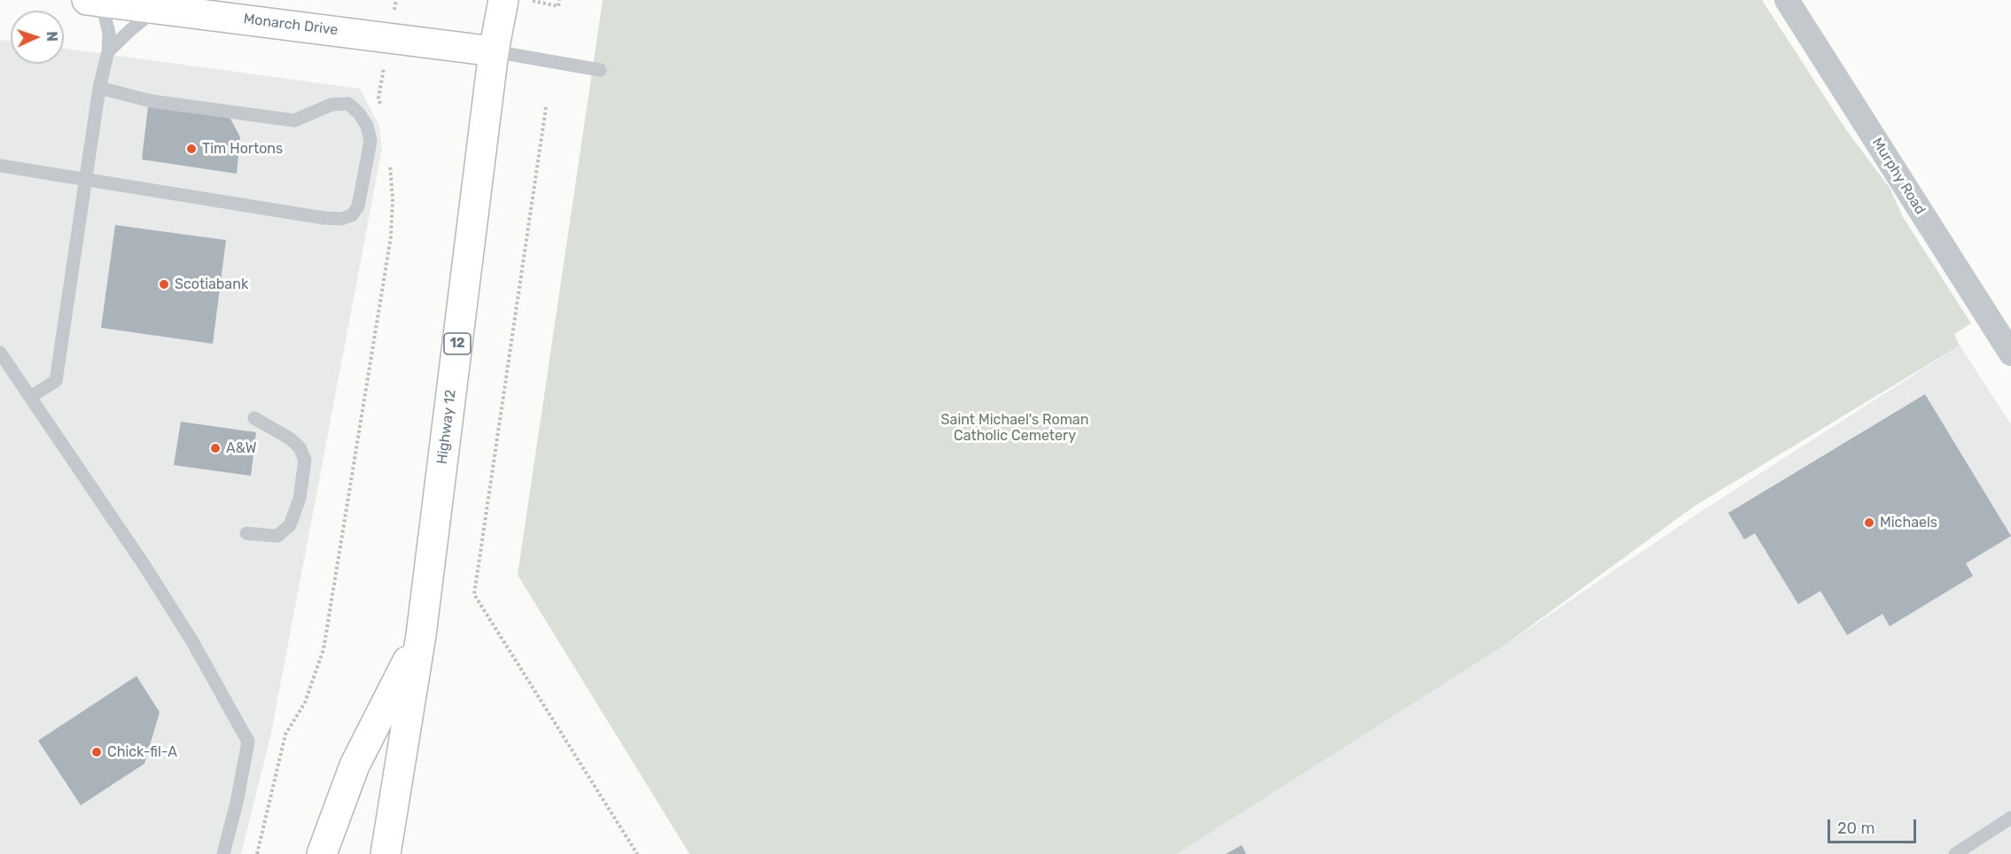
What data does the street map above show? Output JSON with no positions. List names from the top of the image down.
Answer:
{
  "streets": {
    "main road": ["Monarch Drive", "12", "Highway 12"],
    "street": ["Murphy Road"]
  },
  "crossings": [
    ["Monarch Drive", "Highway 12"]
  ],
  "parks": ["Saint Michael's Roman Catholic Cemetery"],
  "places": [
    "Tim Hortons",
    "Scotiabank",
    "A&W",
    "Michaels",
    "Chick-fil-A"
  ],
  "scale_bar": "20 m",
  "north": "right"
}
